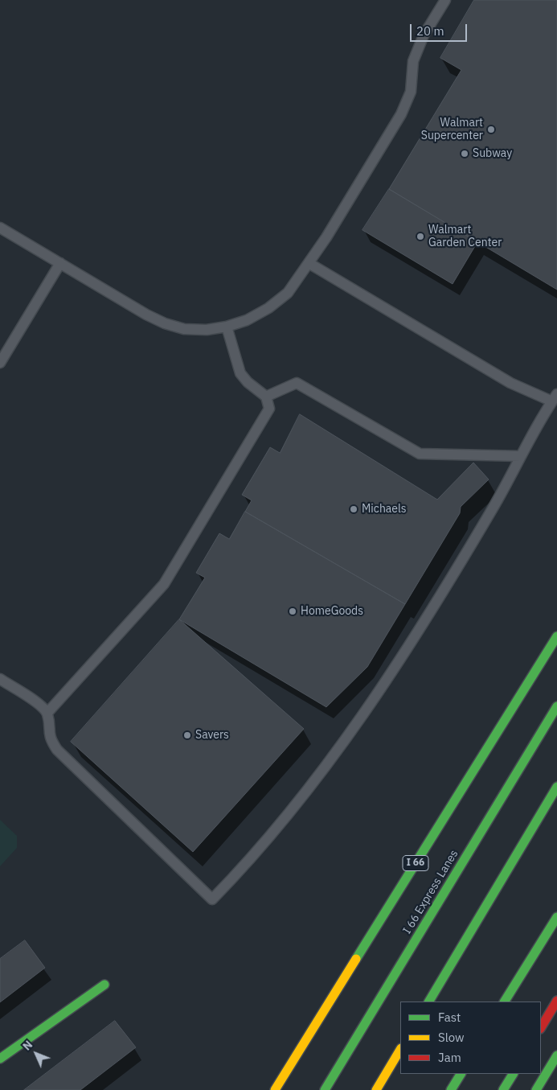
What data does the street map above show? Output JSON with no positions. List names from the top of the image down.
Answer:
{
  "streets": {
    "main road": ["I 66", "I 66 Express Lanes"]
  },
  "places": [
    "Walmart Supercenter",
    "Subway",
    "Walmart Garden Center",
    "Michaels",
    "HomeGoods",
    "Savers"
  ],
  "legend": ["Fast", "Slow", "Jam"],
  "scale_bar": "20 m",
  "north": "top left"
}
